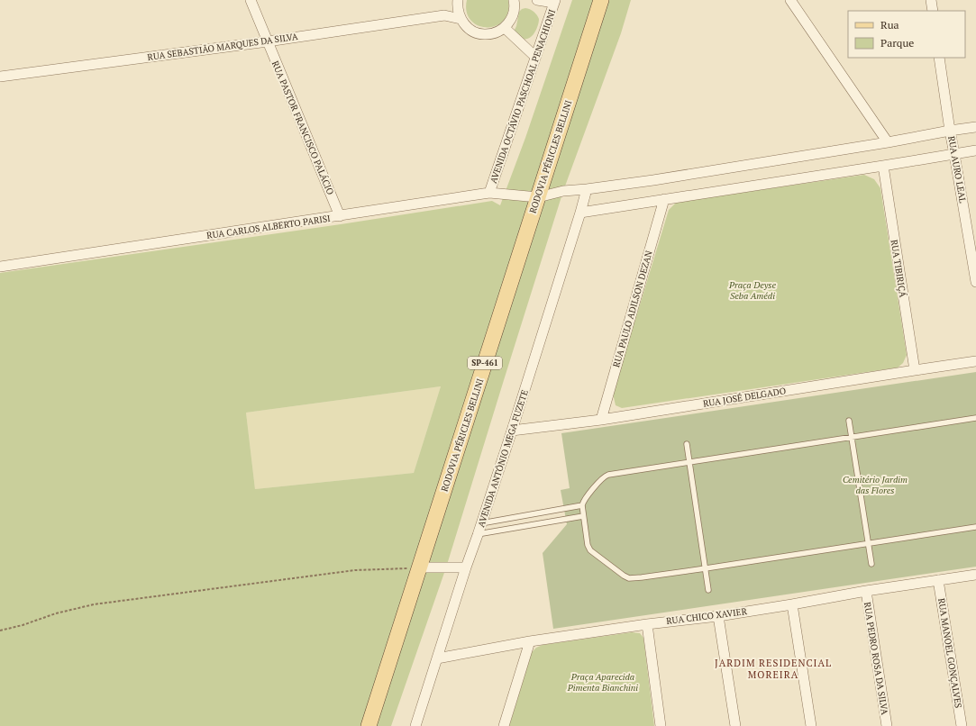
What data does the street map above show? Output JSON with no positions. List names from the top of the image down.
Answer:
{
  "streets": {
    "main road": ["RODOVIA PÉRICLES BELLINI", "SP-461"],
    "street": [
      "RUA SEBASTIÃO MARQUES DA SILVA",
      "AVENIDA OCTÁVIO PASCHOAL PENACHIONI",
      "RUA PASTOR FRANCISCO PALÁCIO",
      "RUA AURO LEAL",
      "RUA CARLOS ALBERTO PARISI",
      "RUA TIBIRIÇÁ",
      "RUA PAULO ADILSON DEZAN",
      "RUA JOSÉ DELGADO",
      "AVENIDA ANTÔNIO MEGA FUZETE",
      "RUA CHICO XAVIER",
      "RUA MANOEL GONÇALVES",
      "RUA PEDRO ROSA DA SILVA"
    ]
  },
  "crossings": [
    ["RUA SEBASTIÃO MARQUES DA SILVA", "RUA PASTOR FRANCISCO PALÁCIO"],
    ["AVENIDA OCTÁVIO PASCHOAL PENACHIONI", "RUA CARLOS ALBERTO PARISI"],
    ["RUA PASTOR FRANCISCO PALÁCIO", "RUA CARLOS ALBERTO PARISI"],
    ["RODOVIA PÉRICLES BELLINI", "RUA CARLOS ALBERTO PARISI"],
    ["RUA AURO LEAL", "RUA CARLOS ALBERTO PARISI"],
    ["RUA CARLOS ALBERTO PARISI", "AVENIDA ANTÔNIO MEGA FUZETE"],
    ["RUA TIBIRIÇÁ", "RUA JOSÉ DELGADO"],
    ["RUA PAULO ADILSON DEZAN", "RUA JOSÉ DELGADO"],
    ["RUA JOSÉ DELGADO", "AVENIDA ANTÔNIO MEGA FUZETE"],
    ["AVENIDA ANTÔNIO MEGA FUZETE", "RUA CHICO XAVIER"],
    ["RUA CHICO XAVIER", "RUA MANOEL GONÇALVES"],
    ["RUA CHICO XAVIER", "RUA PEDRO ROSA DA SILVA"]
  ],
  "districts": ["JARDIM RESIDENCIAL MOREIRA"],
  "parks": ["Praça Deyse Seba Amédi", "Cemitério Jardim das Flores", "Praça Aparecida Pimenta Bianchini"],
  "legend": ["Rua", "Parque"]
}
